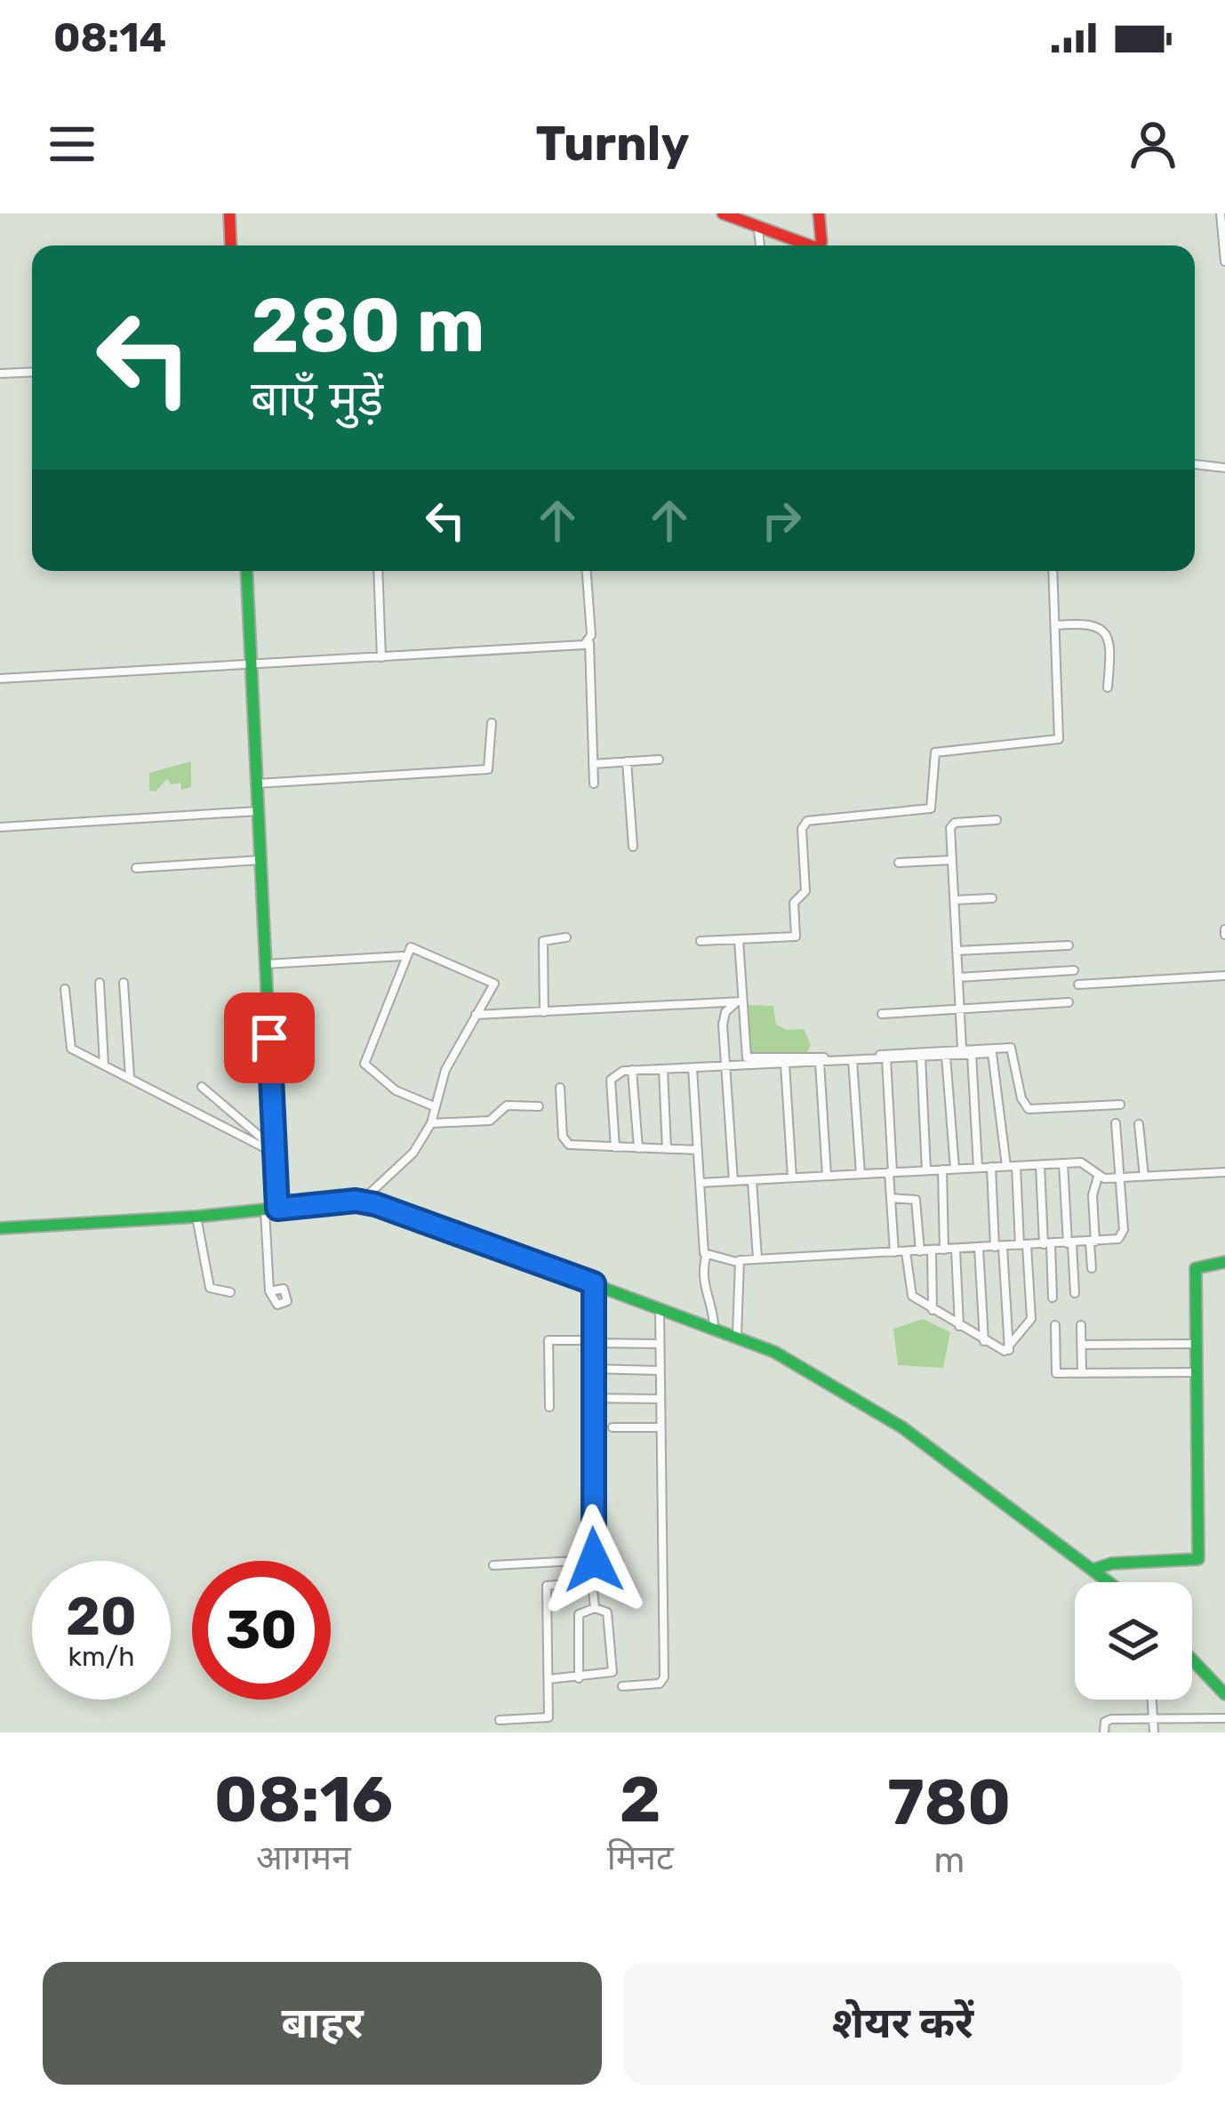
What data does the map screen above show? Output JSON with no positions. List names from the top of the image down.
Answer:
{
  "page": {
    "status": "08:14",
    "header": "Turnly",
    "turn": ["280 m", "बाएँ मुड़ें"],
    "speed": "20 km/h",
    "limit": "30",
    "eta": [
      "08:16",
      "आगमन",
      "2",
      "मिनट",
      "780",
      "m"
    ],
    "buttons": ["बाहर", "शेयर करें"]
  }
}
